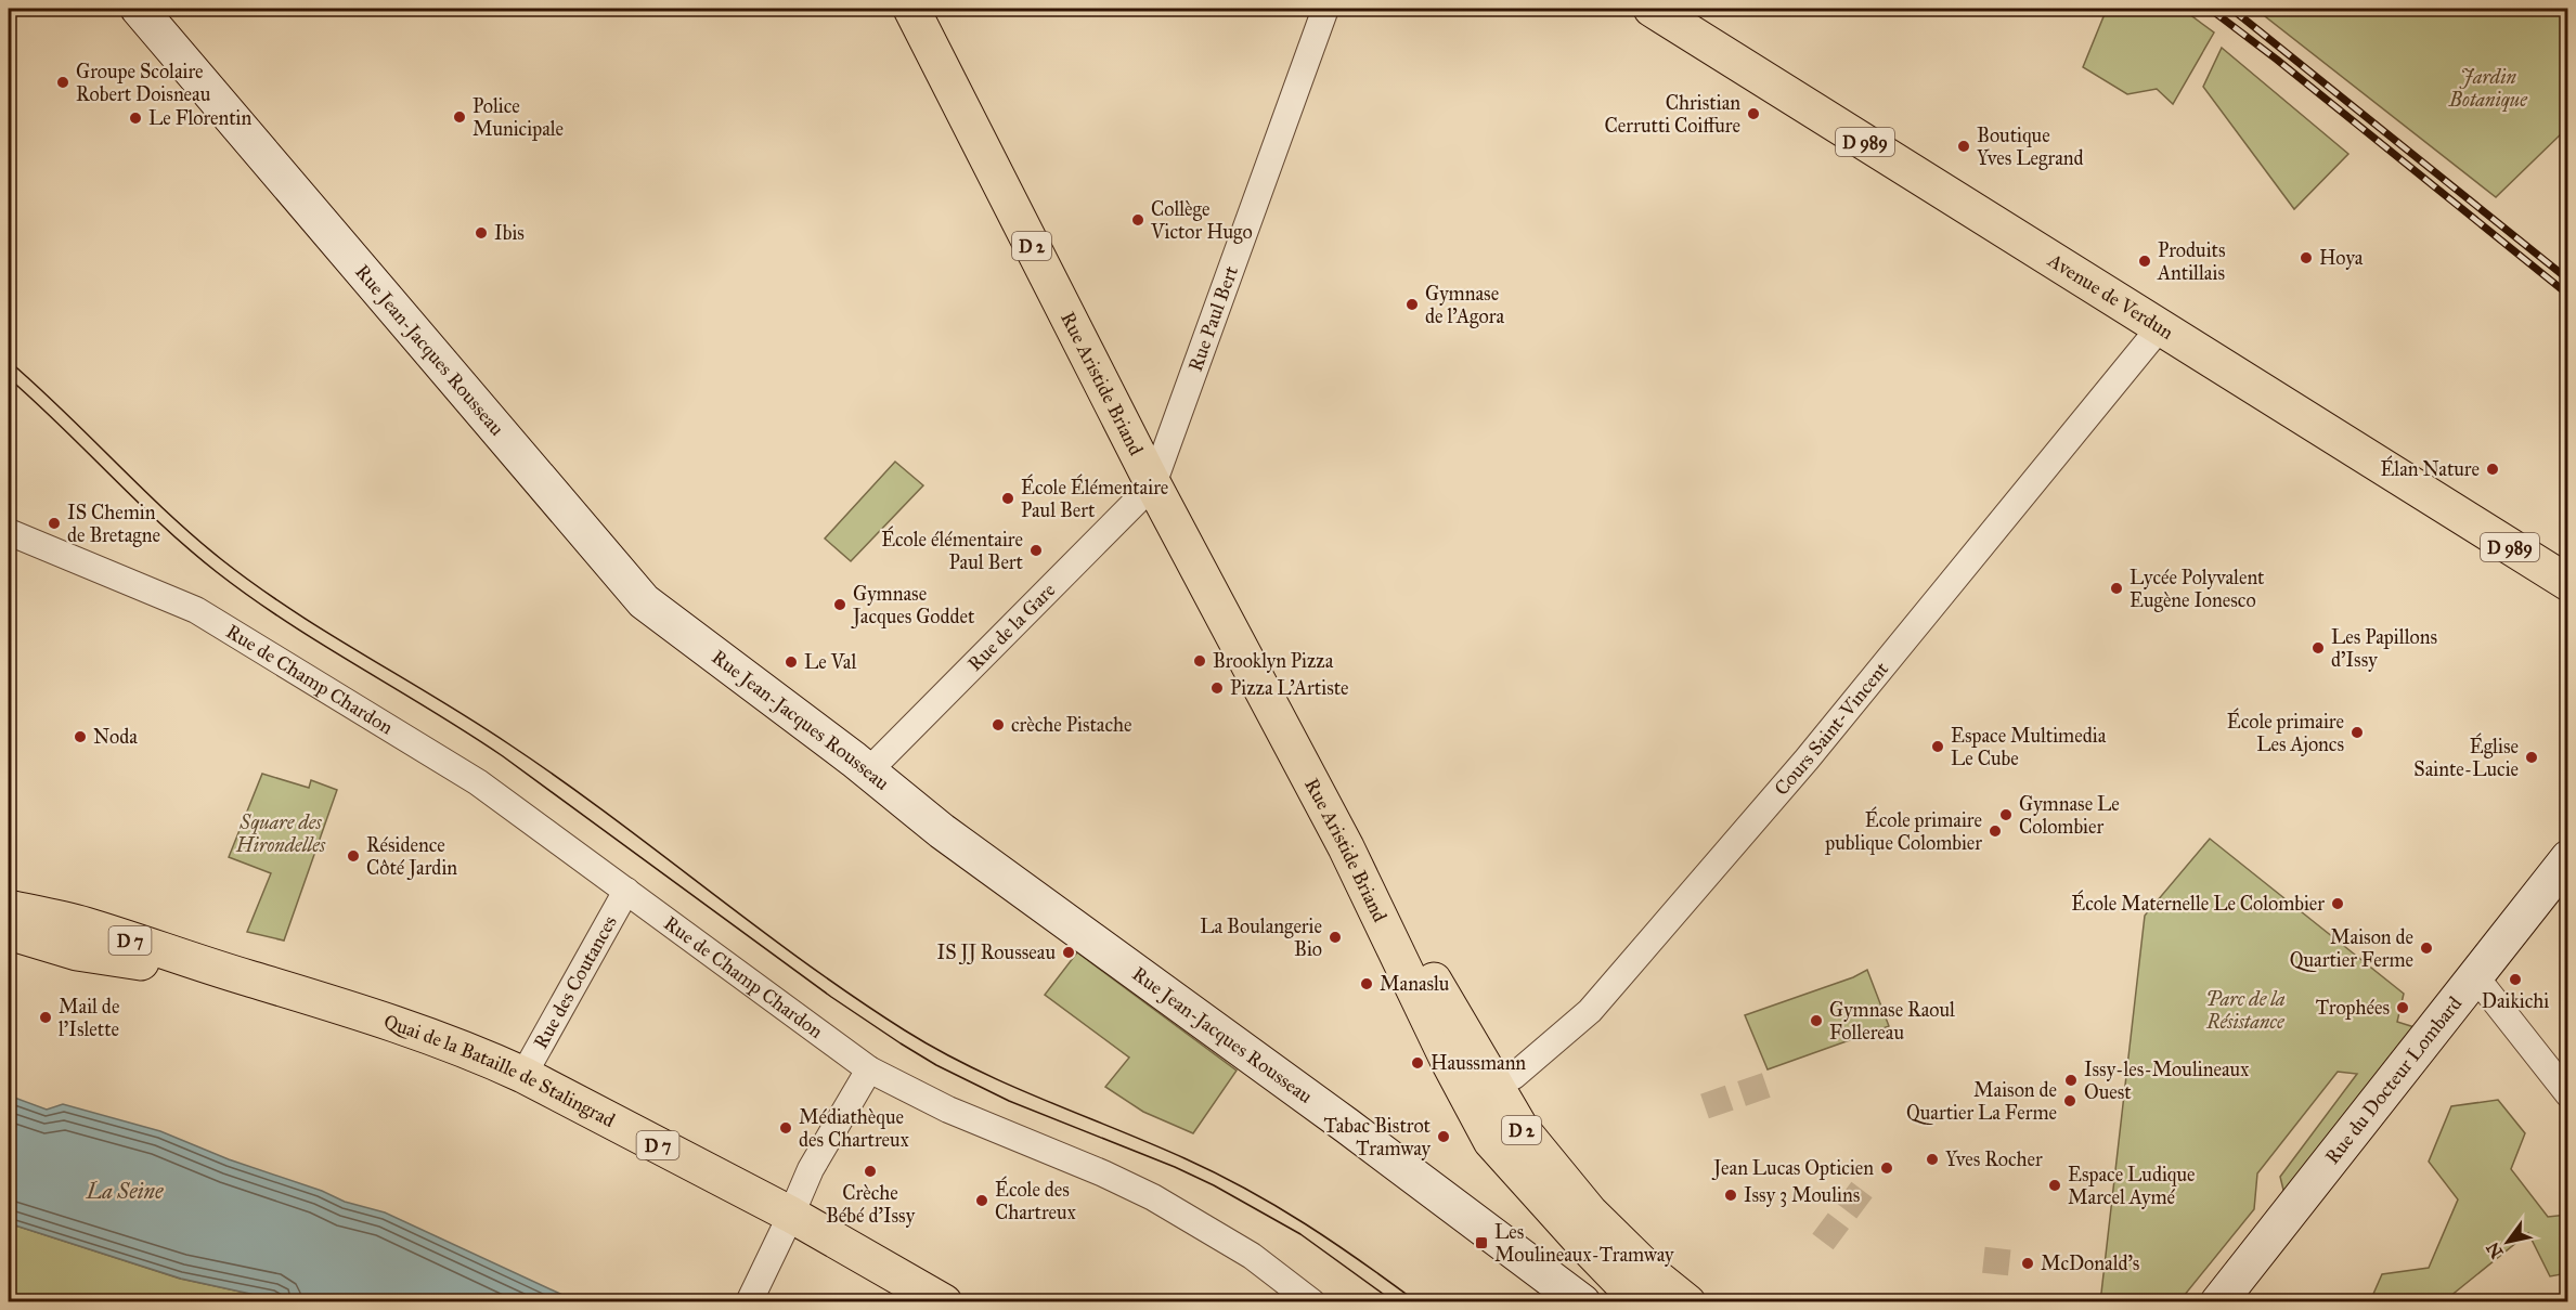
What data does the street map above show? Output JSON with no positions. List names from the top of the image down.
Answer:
{
  "streets": {
    "main road": [
      "D 989",
      "D 2",
      "Avenue de Verdun",
      "Rue Aristide Briand",
      "D 7",
      "Quai de la Bataille de Stalingrad"
    ],
    "street": [
      "Rue Paul Bert",
      "Rue Jean-Jacques Rousseau",
      "Rue de la Gare",
      "Rue de Champ Chardon",
      "Cours Saint-Vincent",
      "Rue des Coutances",
      "Rue du Docteur Lombard"
    ]
  },
  "crossings": [
    ["Avenue de Verdun", "Cours Saint-Vincent"],
    ["Rue Paul Bert", "Rue Aristide Briand"],
    ["Rue Paul Bert", "Rue de la Gare"],
    ["Rue Jean-Jacques Rousseau", "Rue de la Gare"],
    ["Rue Aristide Briand", "Rue de la Gare"],
    ["Rue Aristide Briand", "Cours Saint-Vincent"],
    ["Rue de Champ Chardon", "Rue des Coutances"],
    ["Rue des Coutances", "Quai de la Bataille de Stalingrad"]
  ],
  "water": ["La Seine"],
  "parks": ["Jardin Botanique", "Square des Hirondelles", "Parc de la Résistance"],
  "places": {
    "other": [
      "Groupe Scolaire Robert Doisneau",
      "Christian Cerrutti Coiffure",
      "Police Municipale",
      "Le Florentin",
      "Boutique Yves Legrand",
      "Collège Victor Hugo",
      "Ibis",
      "Hoya",
      "Produits Antillais",
      "Gymnase de l'Agora",
      "Élan Nature",
      "École Élémentaire Paul Bert",
      "IS Chemin de Bretagne",
      "École élémentaire Paul Bert",
      "Lycée Polyvalent Eugène Ionesco",
      "Gymnase Jacques Goddet",
      "Les Papillons d'Issy",
      "Brooklyn Pizza",
      "Le Val",
      "Pizza L'Artiste",
      "crèche Pistache",
      "École primaire Les Ajoncs",
      "Noda",
      "Espace Multimedia Le Cube",
      "Église Sainte-Lucie",
      "Gymnase Le Colombier",
      "École primaire publique Colombier",
      "Résidence Côté Jardin",
      "École Maternelle Le Colombier",
      "La Boulangerie Bio",
      "Maison de Quartier Ferme",
      "IS JJ Rousseau",
      "Daikichi",
      "Manaslu",
      "Trophées",
      "Mail de l'Islette",
      "Gymnase Raoul Follereau",
      "Haussmann",
      "Issy-les-Moulineaux Ouest",
      "Maison de Quartier La Ferme",
      "Médiathèque des Chartreux",
      "Tabac Bistrot Tramway",
      "Yves Rocher",
      "Jean Lucas Opticien",
      "Crèche Bébé d'Issy",
      "Espace Ludique Marcel Aymé",
      "Issy 3 Moulins",
      "École des Chartreux",
      "McDonald's"
    ],
    "transit": ["Les Moulineaux-Tramway"]
  },
  "north": "bottom left"
}
